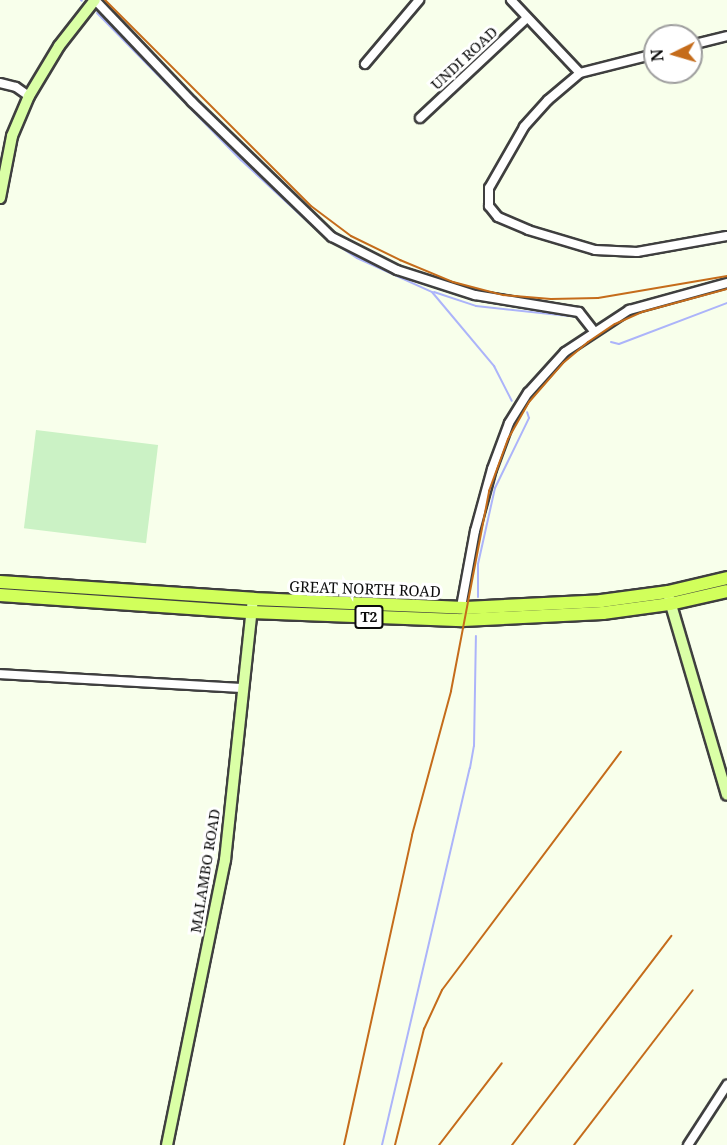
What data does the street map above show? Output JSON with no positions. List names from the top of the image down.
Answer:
{
  "streets": {
    "main road": ["GREAT NORTH ROAD", "T2"],
    "street": ["UNDI ROAD", "MALAMBO ROAD"]
  },
  "crossings": [
    ["GREAT NORTH ROAD", "MALAMBO ROAD"]
  ],
  "north": "left"
}
